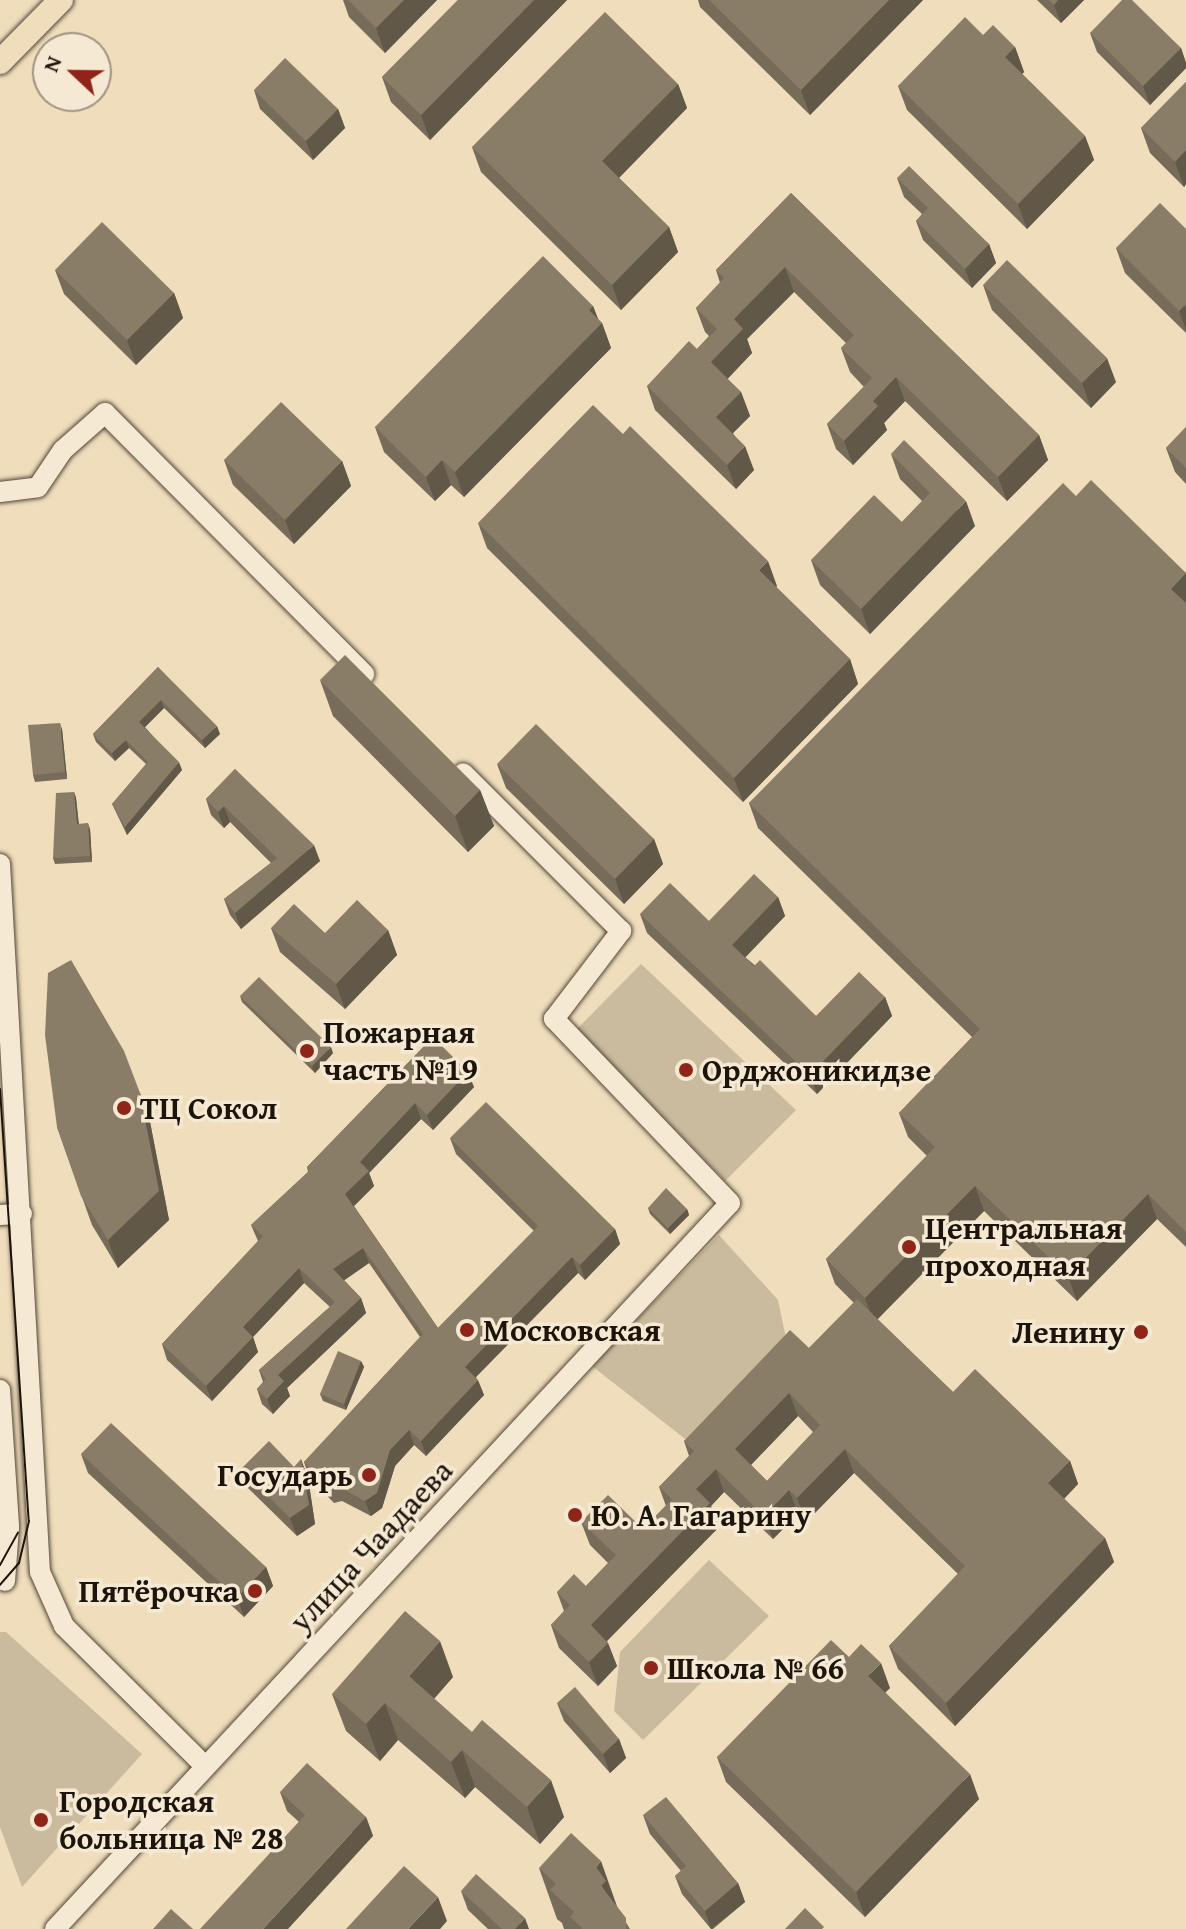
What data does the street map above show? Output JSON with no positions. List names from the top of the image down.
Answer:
{
  "streets": {
    "street": ["улица Чаадаева"]
  },
  "places": [
    "Пожарная часть №19",
    "Орджоникидзе",
    "ТЦ Сокол",
    "Центральная проходная",
    "Московская",
    "Ленину",
    "Государь",
    "Ю. А. Гагарину",
    "Пятёрочка",
    "Школа № 66",
    "Городская больница № 28"
  ],
  "north": "left"
}
